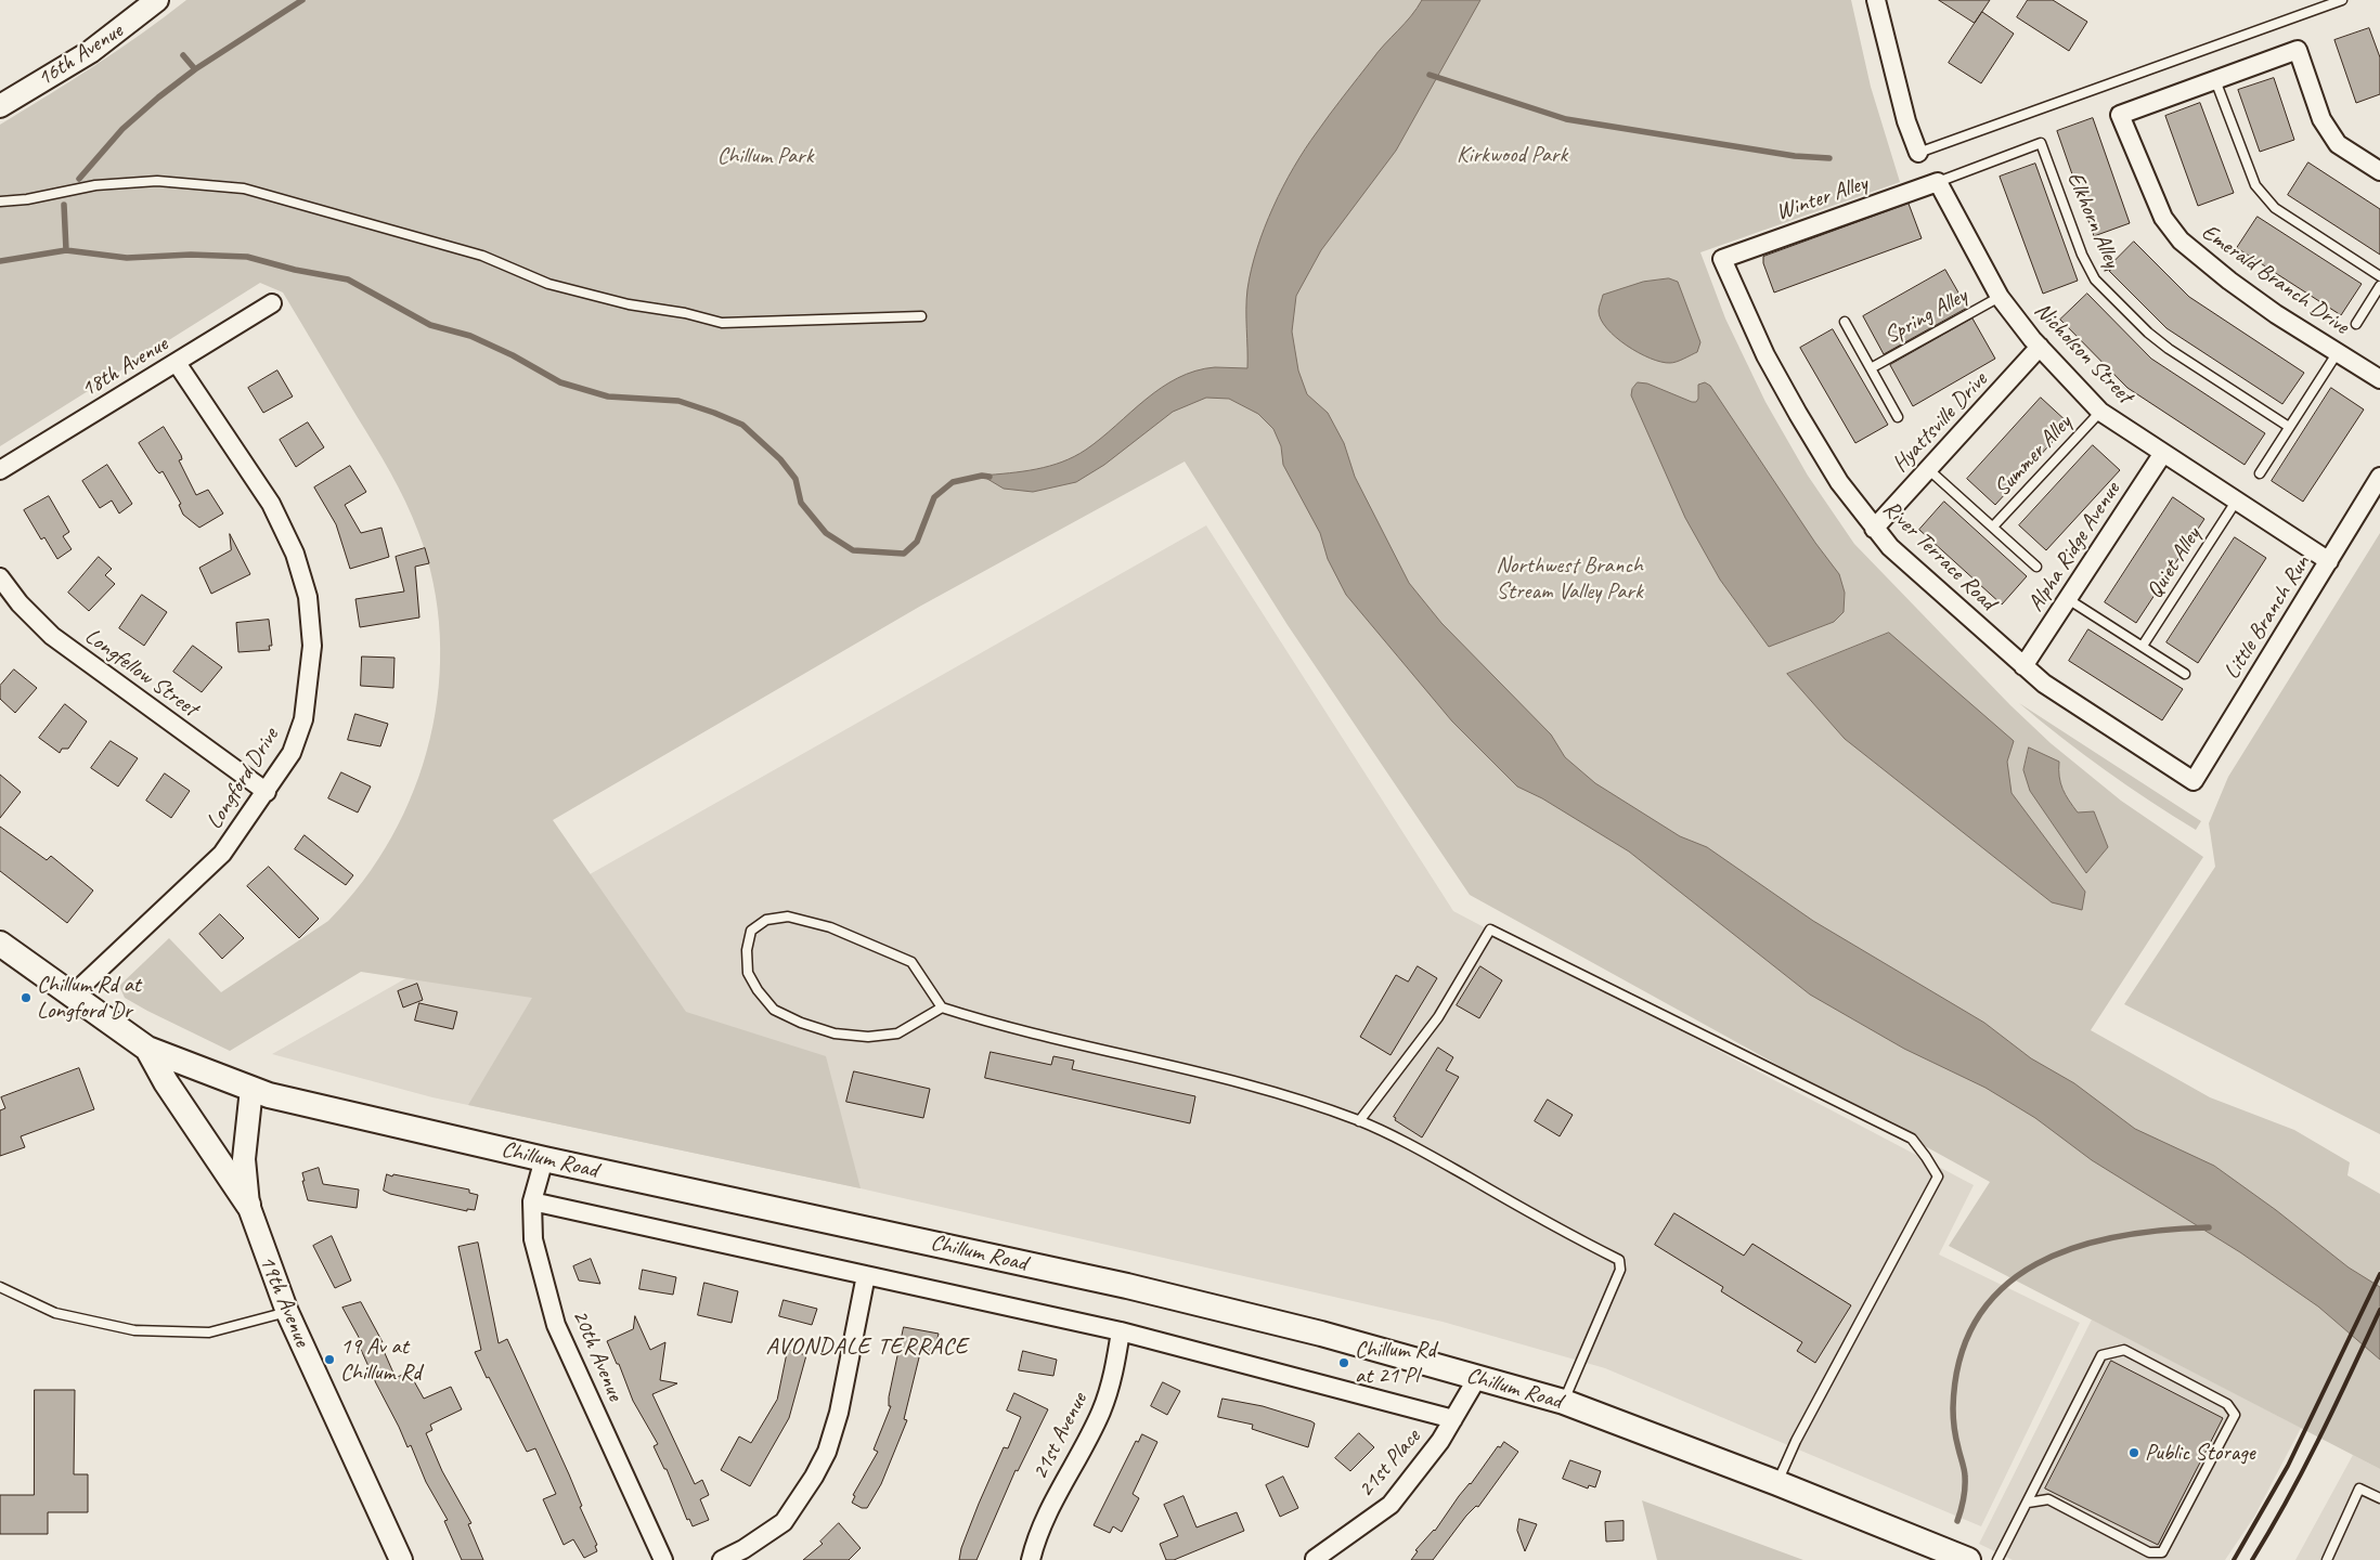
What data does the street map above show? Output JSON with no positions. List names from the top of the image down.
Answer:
{
  "streets": {
    "main road": ["Chillum Road"],
    "street": [
      "16th Avenue",
      "Winter Alley",
      "Emerald Branch Drive",
      "Nicholson Street",
      "18th Avenue",
      "Hyattsville Drive",
      "Alpha Ridge Avenue",
      "River Terrace Road",
      "Little Branch Run",
      "Longfellow Street",
      "Longford Drive",
      "19th Avenue",
      "20th Avenue",
      "21st Avenue",
      "21st Place"
    ],
    "lane": [
      "Elkhorn Alley",
      "Spring Alley",
      "Summer Alley",
      "Quiet Alley"
    ]
  },
  "crossings": [
    ["Winter Alley", "Elkhorn Alley"],
    ["Winter Alley", "Nicholson Street"],
    ["Winter Alley", "River Terrace Road"],
    ["Elkhorn Alley", "Nicholson Street"],
    ["Spring Alley", "Nicholson Street"],
    ["Nicholson Street", "Hyattsville Drive"],
    ["Nicholson Street", "Summer Alley"],
    ["Nicholson Street", "Alpha Ridge Avenue"],
    ["Nicholson Street", "Quiet Alley"],
    ["Nicholson Street", "Little Branch Run"],
    ["18th Avenue", "Longford Drive"],
    ["Hyattsville Drive", "Summer Alley"],
    ["Hyattsville Drive", "River Terrace Road"],
    ["Alpha Ridge Avenue", "River Terrace Road"],
    ["River Terrace Road", "Little Branch Run"],
    ["Longfellow Street", "Longford Drive"],
    ["Longford Drive", "Chillum Road"],
    ["Chillum Road", "19th Avenue"],
    ["Chillum Road", "20th Avenue"],
    ["Chillum Road", "21st Avenue"],
    ["Chillum Road", "21st Place"]
  ],
  "districts": ["AVONDALE TERRACE"],
  "parks": ["Kirkwood Park", "Chillum Park", "Northwest Branch Stream Valley Park"],
  "places": [
    "Chillum Rd at Longford Dr",
    "19 Av at Chillum Rd",
    "Chillum Rd at 21 Pl",
    "Public Storage"
  ]
}
